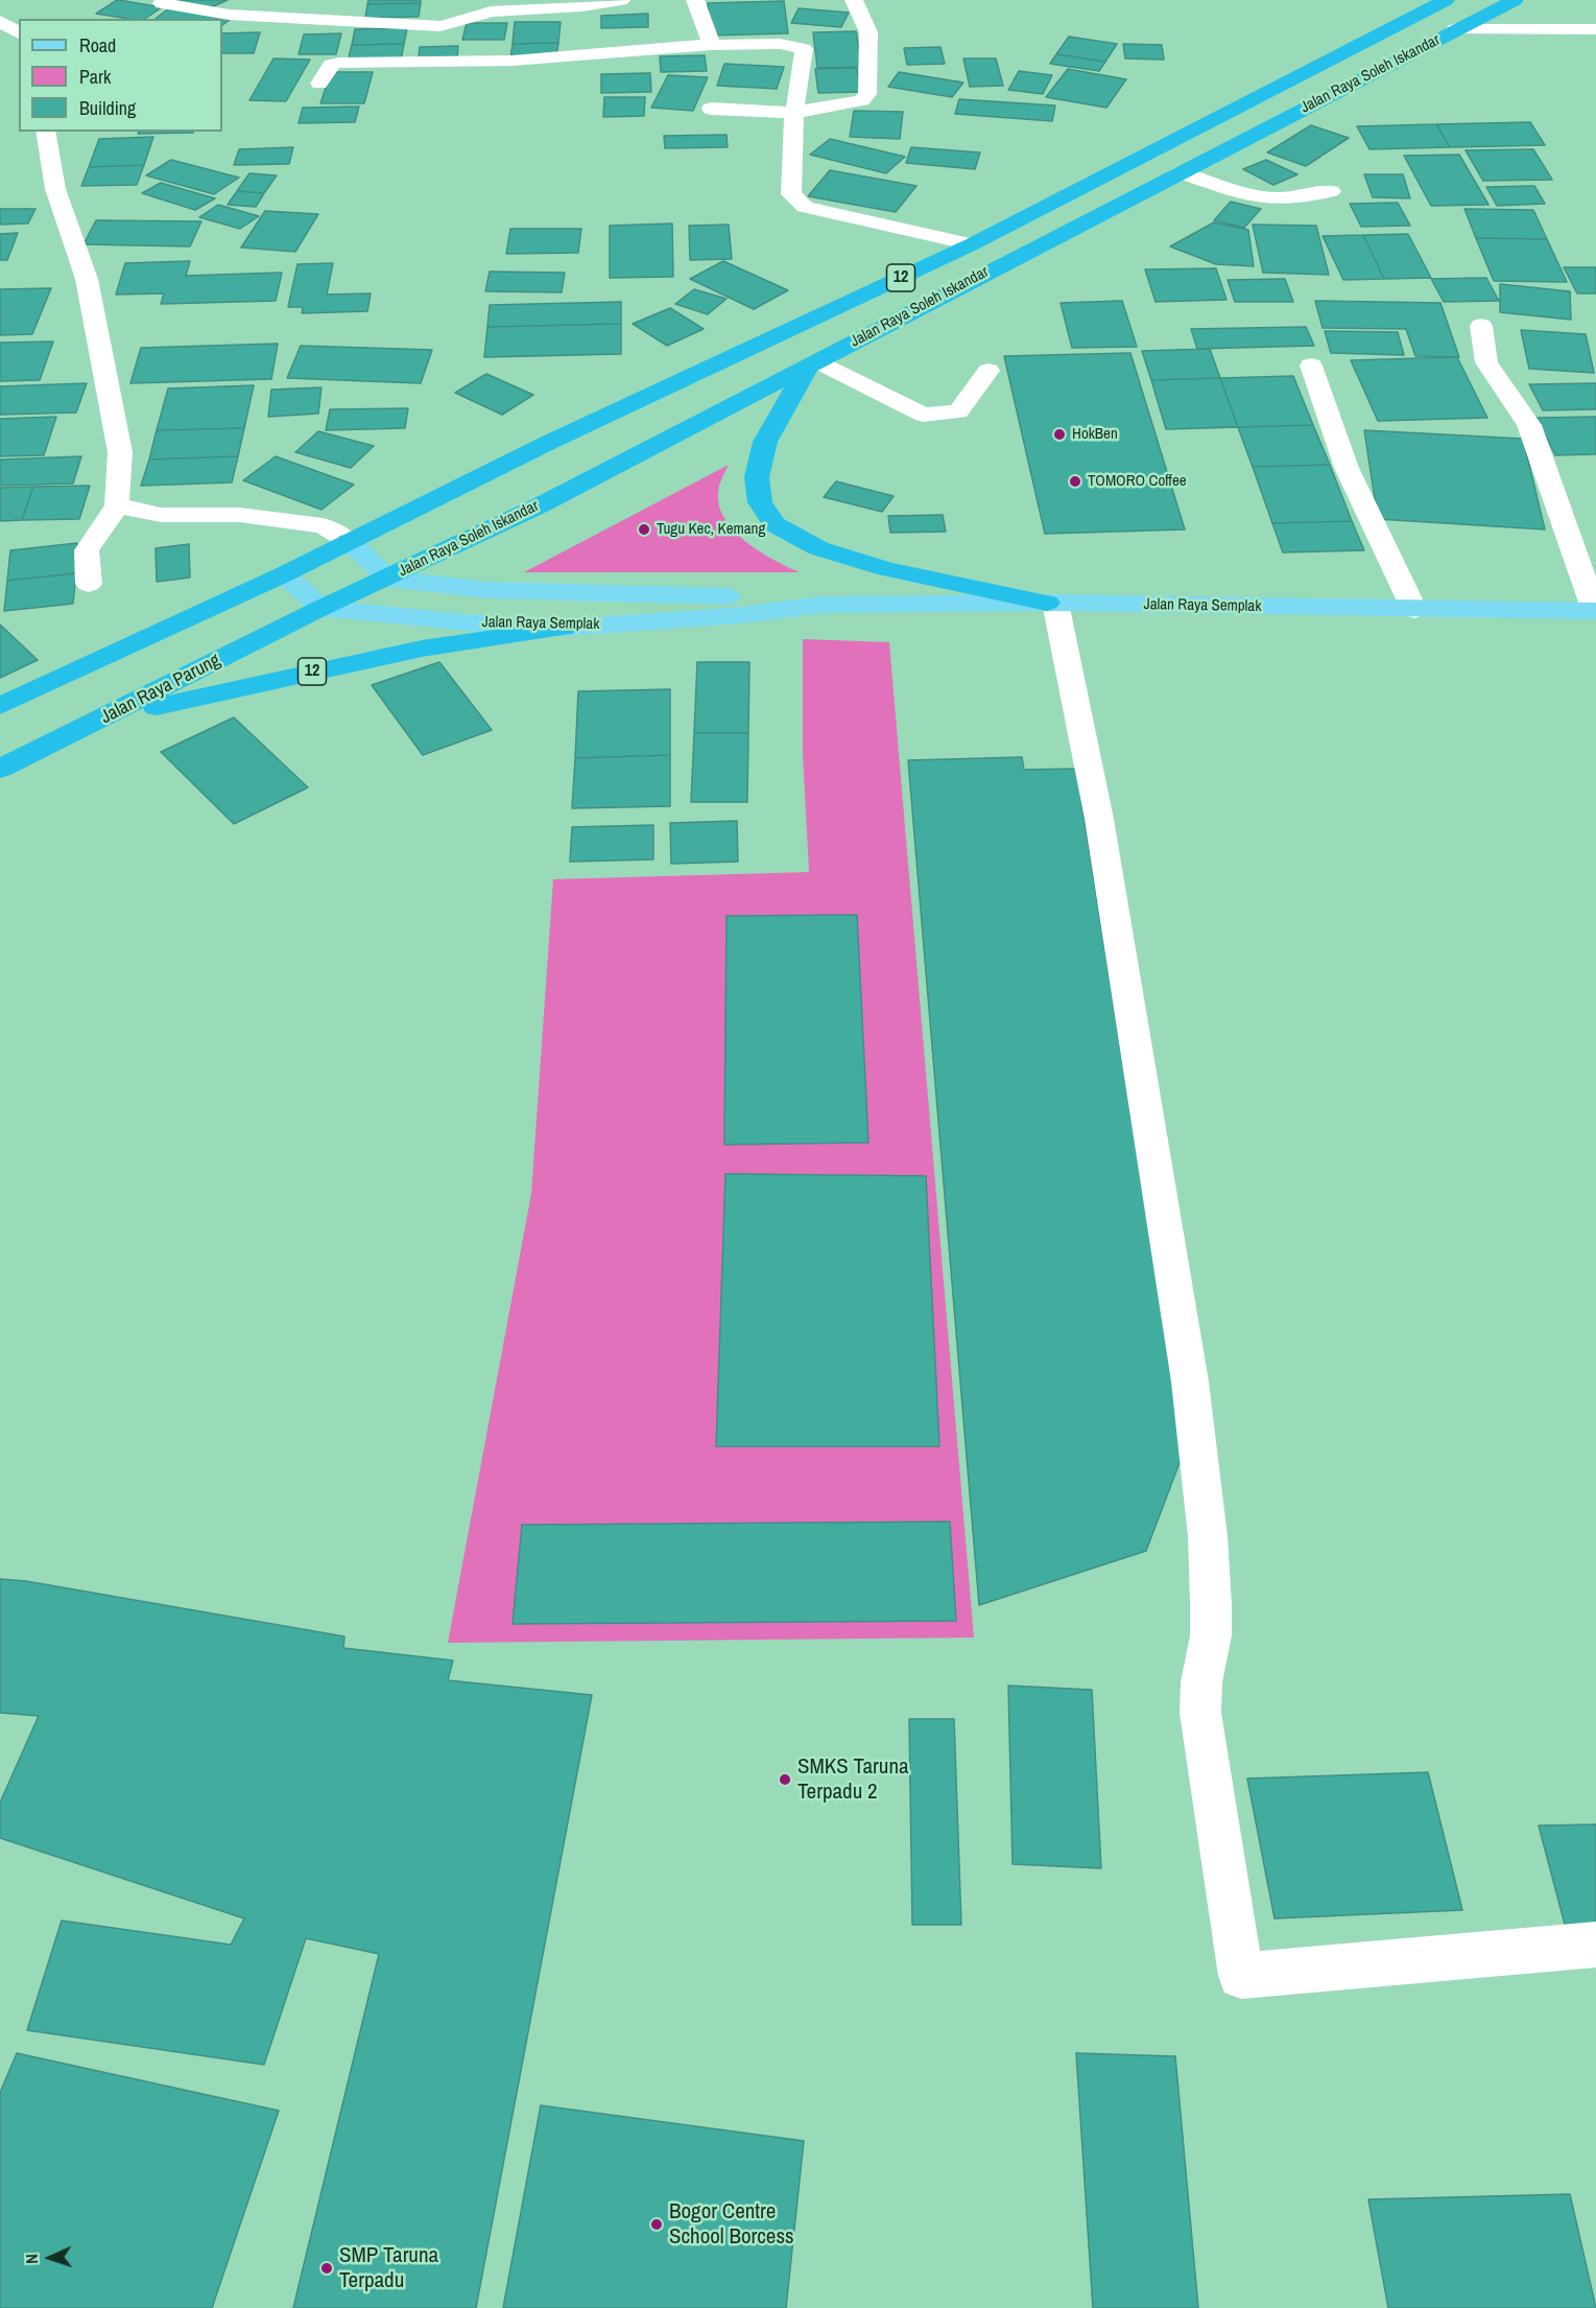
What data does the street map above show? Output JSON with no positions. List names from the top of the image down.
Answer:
{
  "streets": {
    "highway": ["Jalan Raya Soleh Iskandar", "12", "Jalan Raya Parung"],
    "main road": ["Jalan Raya Semplak"]
  },
  "crossings": [
    ["Jalan Raya Soleh Iskandar", "12"],
    ["Jalan Raya Soleh Iskandar", "Jalan Raya Semplak"],
    ["Jalan Raya Soleh Iskandar", "Jalan Raya Parung"],
    ["12", "Jalan Raya Semplak"],
    ["12", "Jalan Raya Parung"],
    ["Jalan Raya Semplak", "Jalan Raya Parung"]
  ],
  "places": [
    "HokBen",
    "TOMORO Coffee",
    "Tugu Kec, Kemang",
    "SMKS Taruna Terpadu 2",
    "Bogor Centre School Borcess",
    "SMP Taruna Terpadu"
  ],
  "legend": ["Road", "Park", "Building"],
  "north": "left"
}
